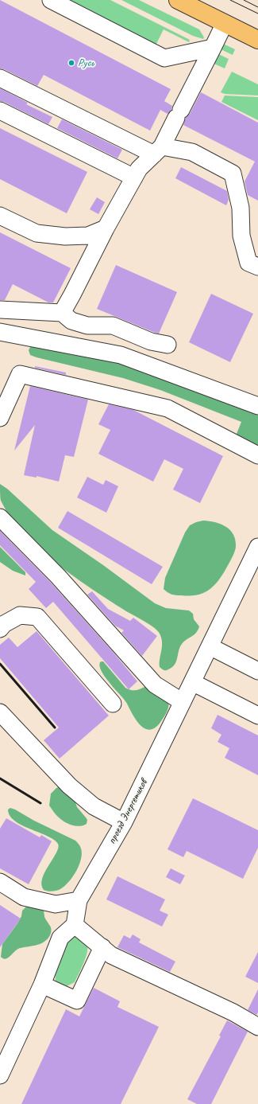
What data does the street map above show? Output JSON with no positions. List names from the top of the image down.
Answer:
{
  "streets": {
    "street": ["проезд Энергетиков"]
  },
  "places": ["Русь"]
}
